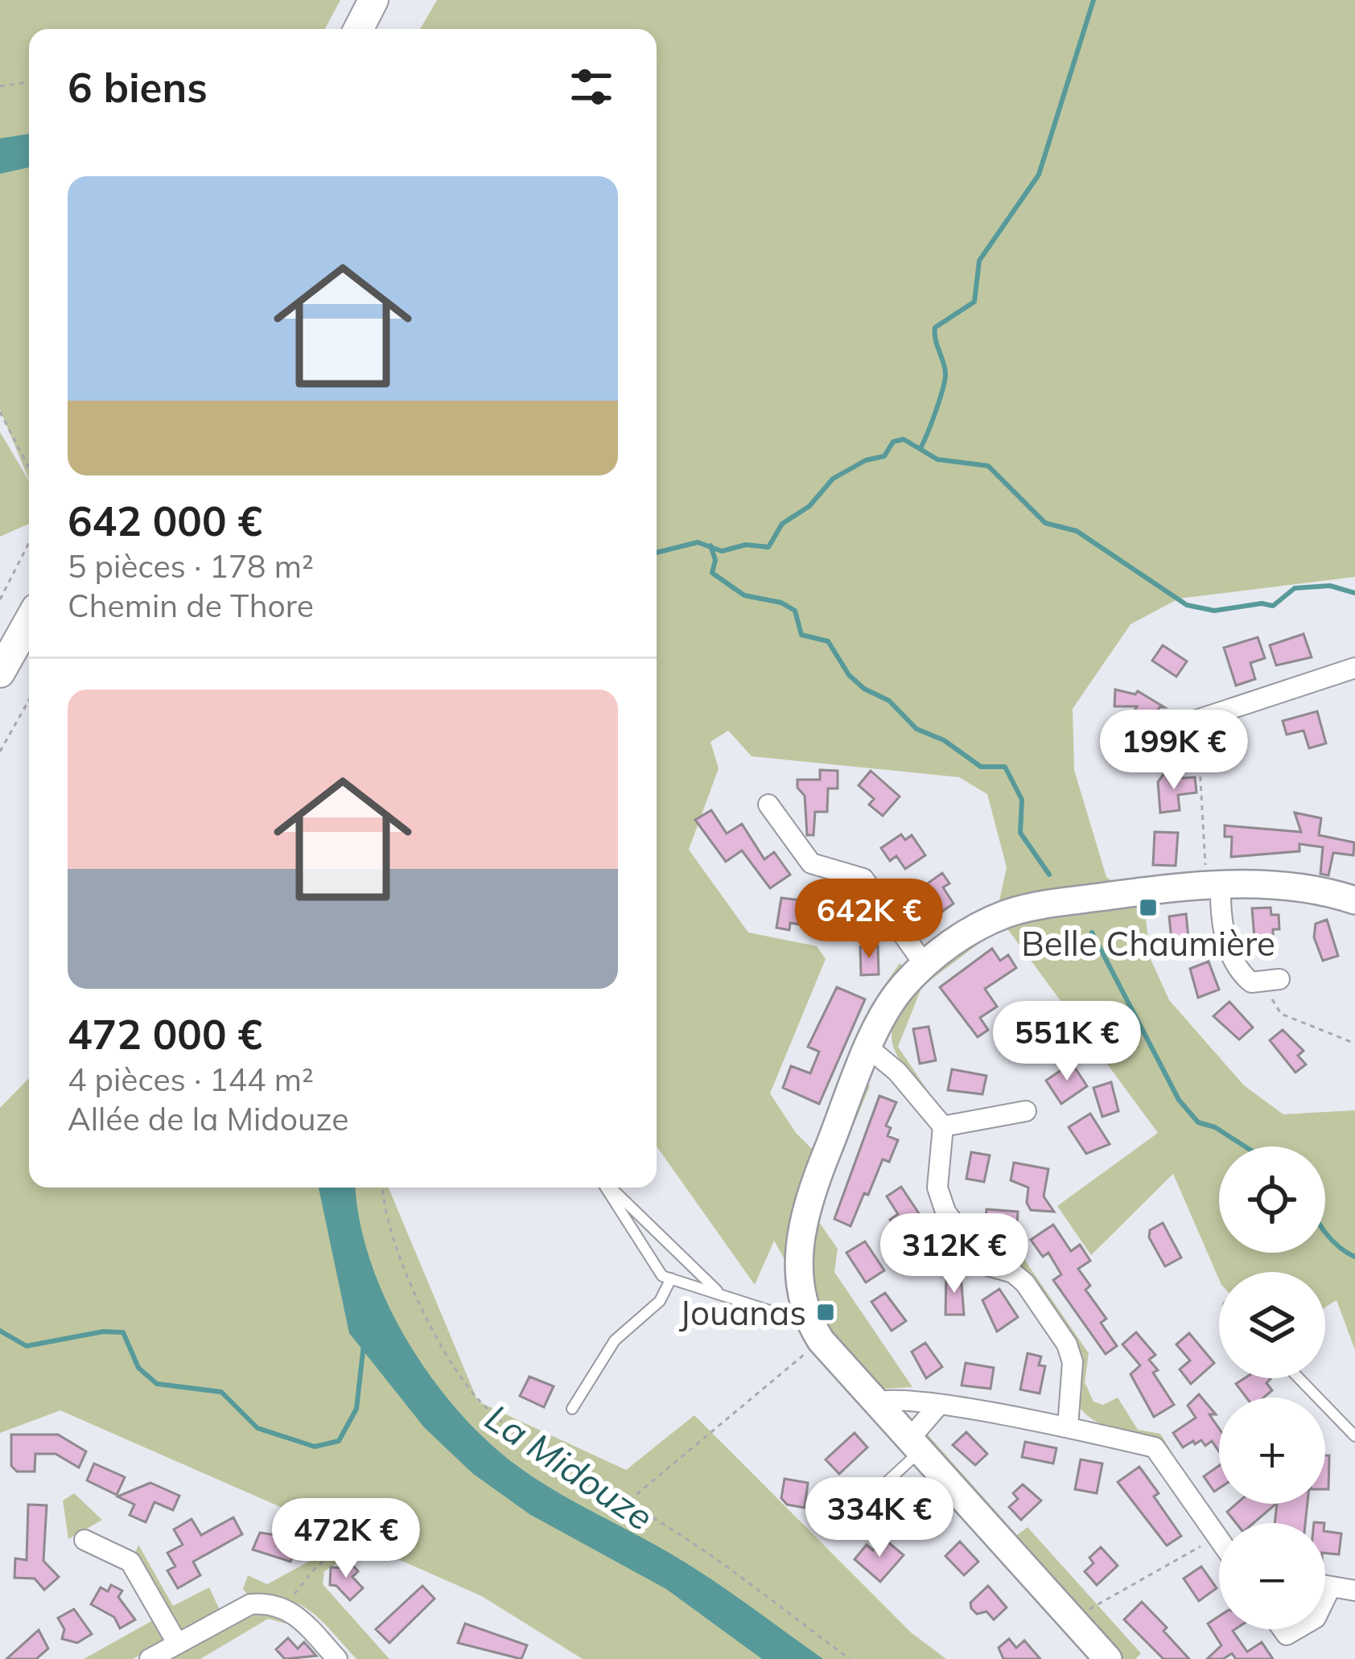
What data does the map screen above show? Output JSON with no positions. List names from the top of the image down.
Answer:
{
  "water": ["La Midouze"],
  "places": {
    "transit": ["Belle Chaumière", "Jouanas"]
  },
  "page": {
    "heading": "6 biens",
    "list": [
      {
        "name": "642 000 €",
        "note": "5 pièces · 178 m² · Chemin de Thore"
      },
      {
        "name": "472 000 €",
        "note": "4 pièces · 144 m² · Allée de la Midouze"
      }
    ],
    "price": [
      "199K €",
      "642K €",
      "551K €",
      "312K €",
      "334K €",
      "472K €"
    ],
    "map_buttons": ["+", "−"]
  }
}
